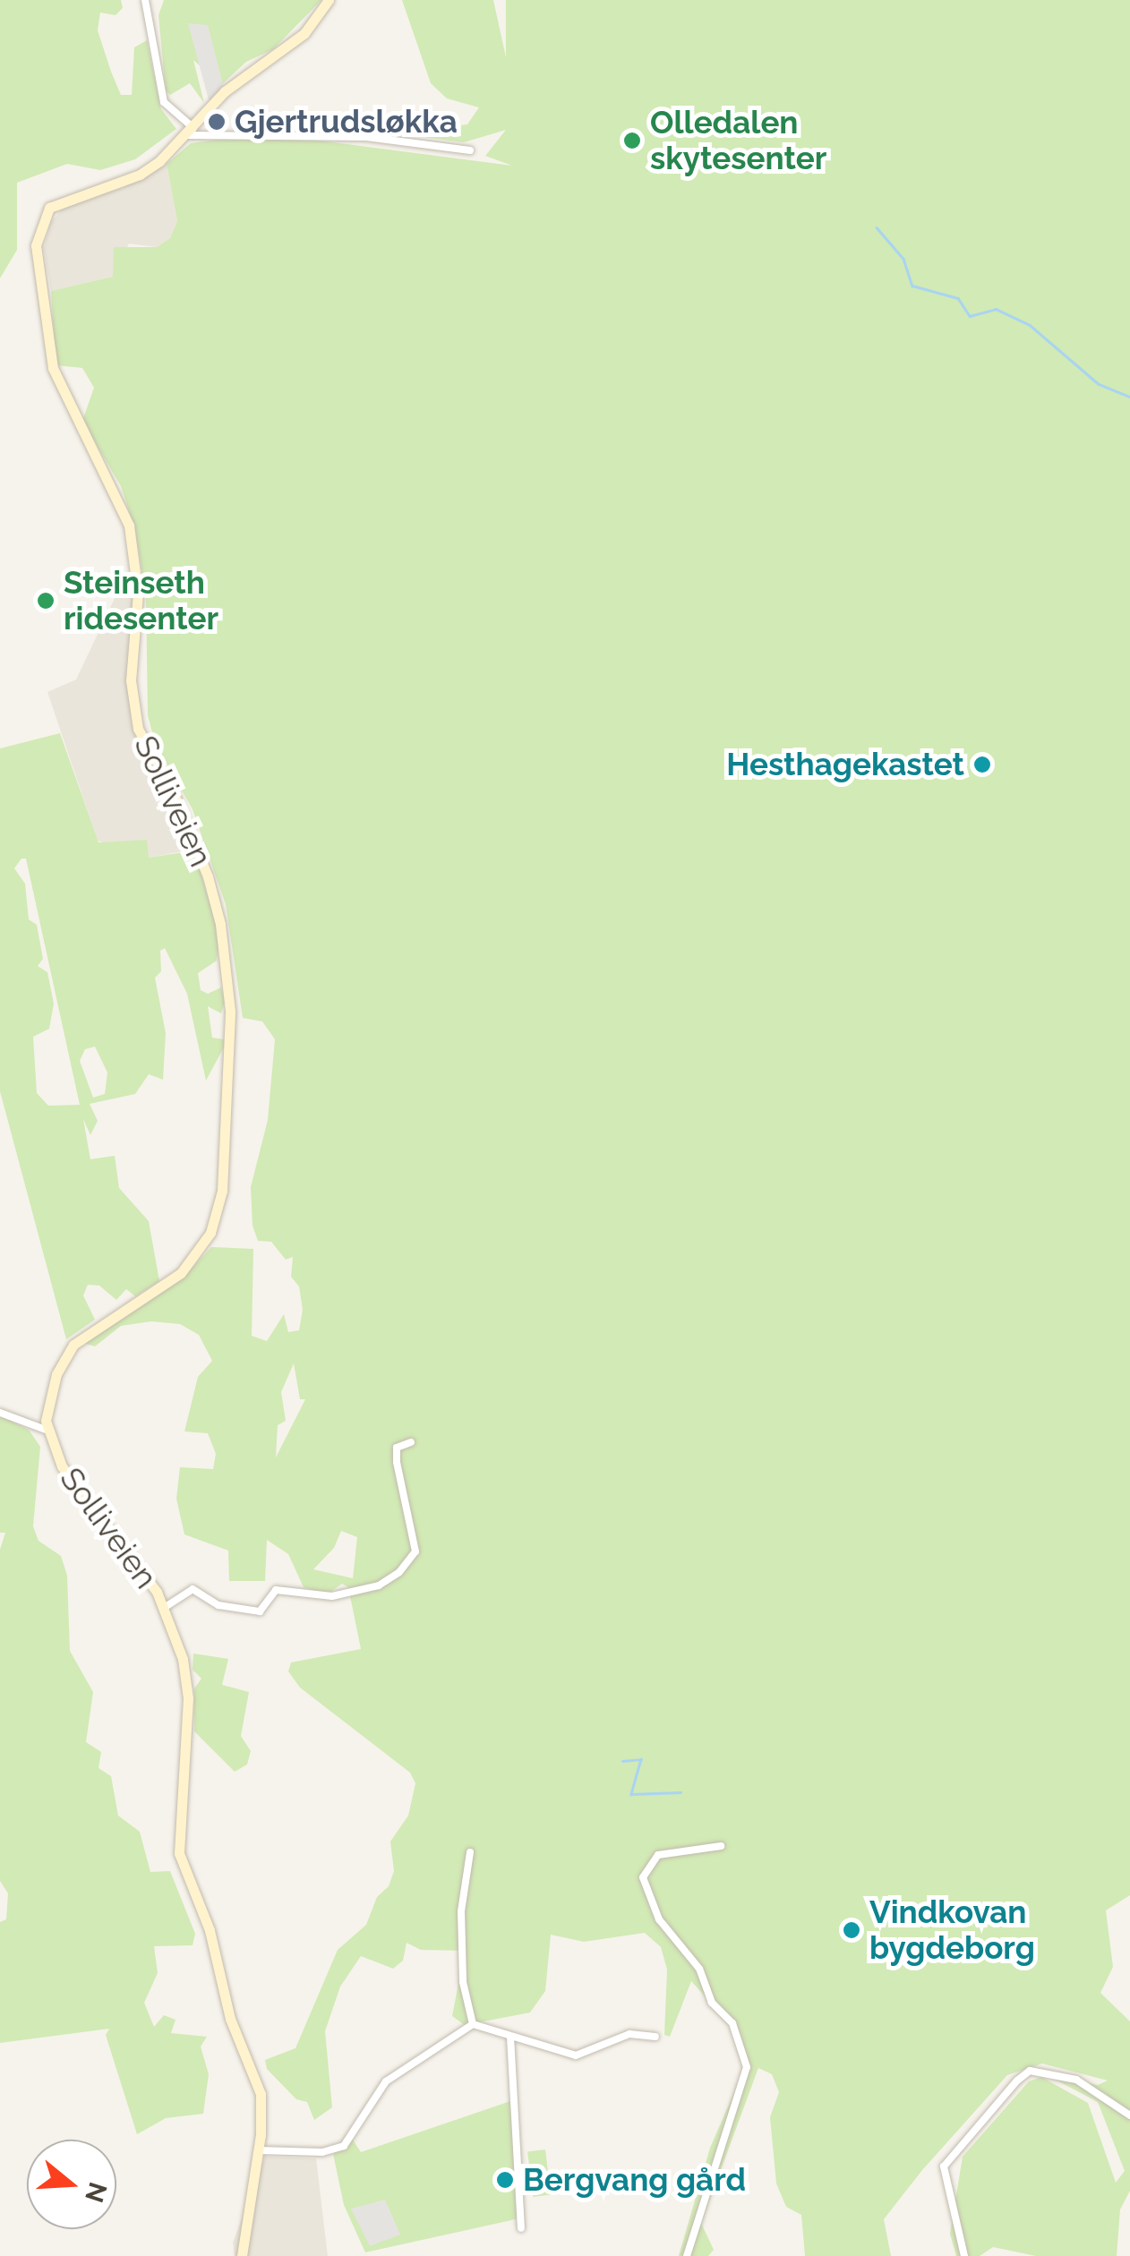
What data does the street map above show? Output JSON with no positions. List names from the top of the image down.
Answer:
{
  "streets": {
    "street": ["Solliveien"]
  },
  "places": [
    "Gjertrudsløkka",
    "Olledalen skytesenter",
    "Steinseth ridesenter",
    "Hesthagekastet",
    "Vindkovan bygdeborg",
    "Bergvang gård"
  ],
  "north": "right"
}
